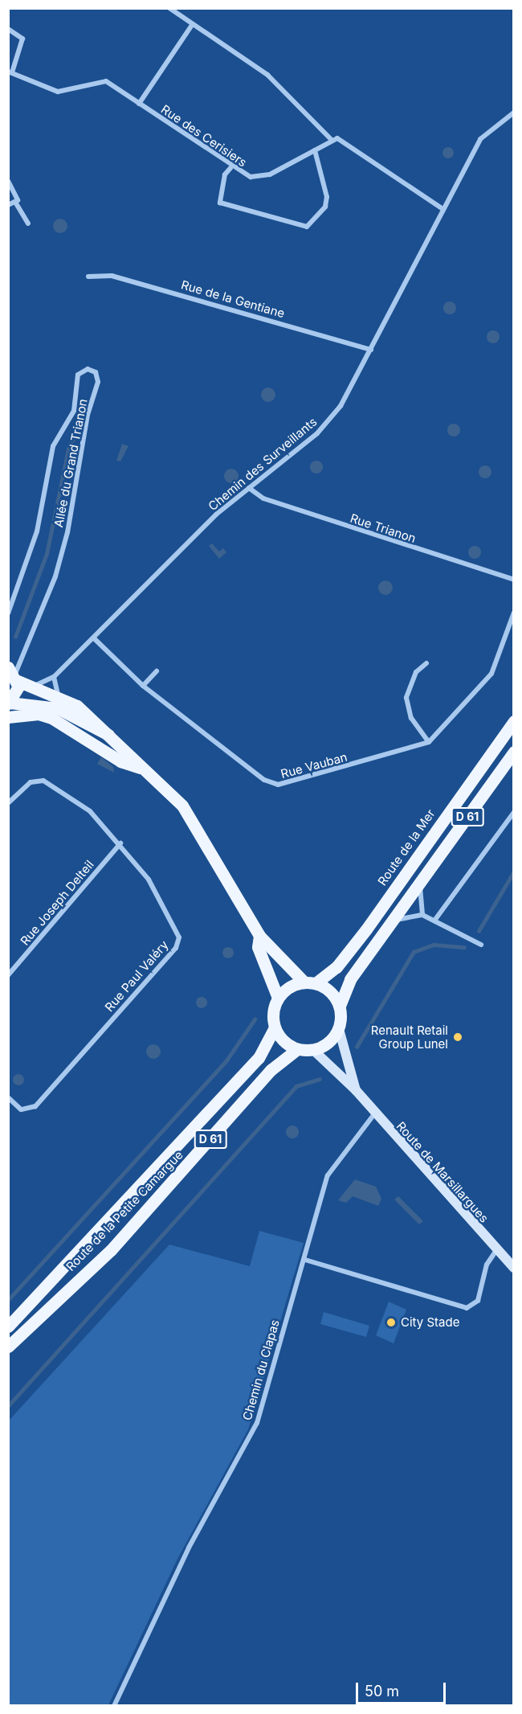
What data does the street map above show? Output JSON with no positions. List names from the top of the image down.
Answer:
{
  "streets": {
    "main road": [
      "D 61",
      "Route de la Mer",
      "Route de Marsillargues",
      "Route de la Petite Camargue"
    ],
    "street": [
      "Rue des Cerisiers",
      "Rue de la Gentiane",
      "Allée du Grand Trianon",
      "Chemin des Surveillants",
      "Rue Trianon",
      "Rue Vauban",
      "Rue Joseph Delteil",
      "Rue Paul Valéry",
      "Chemin du Clapas"
    ]
  },
  "crossings": [
    ["Rue de la Gentiane", "Chemin des Surveillants"],
    ["Chemin des Surveillants", "Rue Trianon"],
    ["Chemin des Surveillants", "Rue Vauban"],
    ["D 61", "Route de la Mer"],
    ["D 61", "Route de Marsillargues"],
    ["D 61", "Route de la Petite Camargue"],
    ["Route de la Mer", "Route de Marsillargues"],
    ["Route de la Mer", "Route de la Petite Camargue"],
    ["Rue Joseph Delteil", "Rue Paul Valéry"],
    ["Route de Marsillargues", "Route de la Petite Camargue"],
    ["Route de Marsillargues", "Chemin du Clapas"]
  ],
  "places": ["Renault Retail Group Lunel", "City Stade"],
  "scale_bar": "50 m"
}
